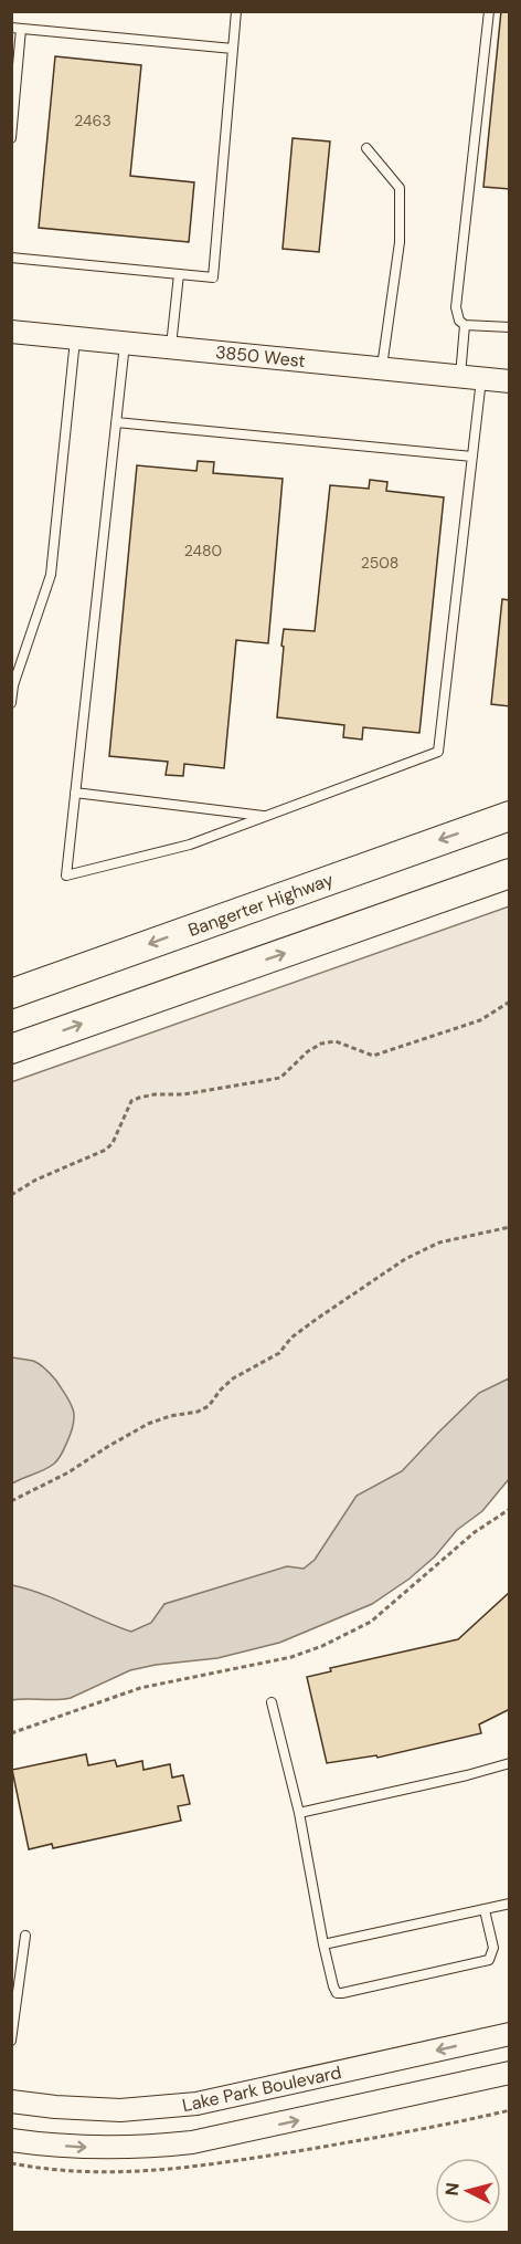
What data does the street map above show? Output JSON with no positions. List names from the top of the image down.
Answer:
{
  "streets": {
    "highway": ["Bangerter Highway"],
    "street": ["3850 West", "Lake Park Boulevard"]
  },
  "house_numbers": ["2463", "2480", "2508"],
  "north": "left"
}
